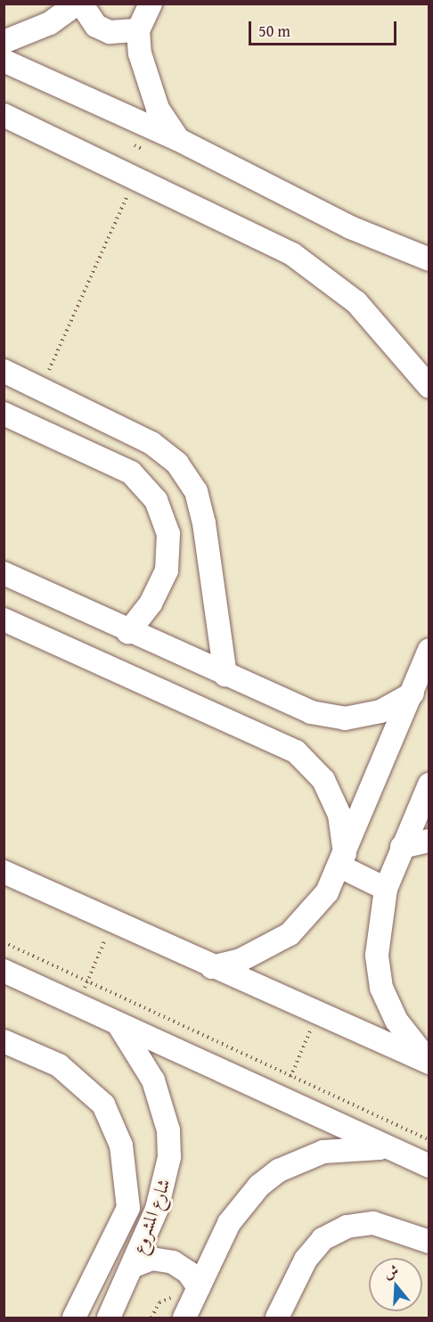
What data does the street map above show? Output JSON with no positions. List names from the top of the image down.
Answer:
{
  "streets": {
    "street": ["شارع المشروع"]
  },
  "scale_bar": "50 m",
  "north": "top"
}
